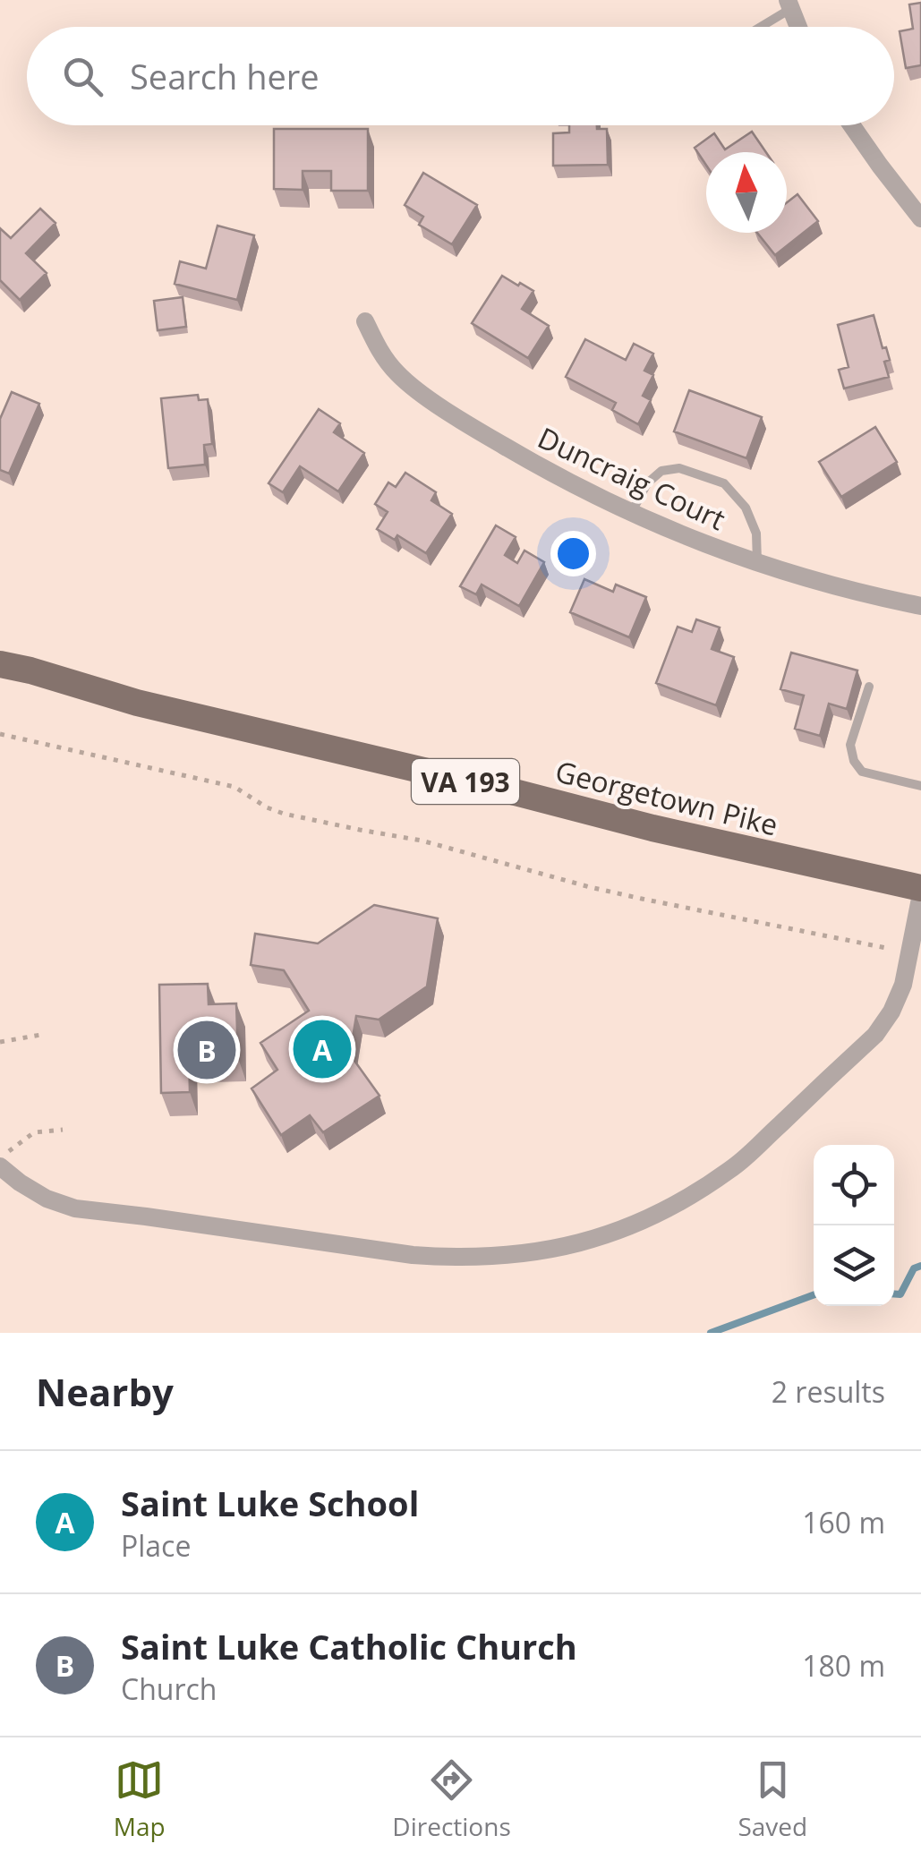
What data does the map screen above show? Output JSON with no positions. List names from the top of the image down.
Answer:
{
  "streets": {
    "main road": ["VA 193", "Georgetown Pike"],
    "street": ["Duncraig Court"]
  },
  "north": "top",
  "page": {
    "search": "Search here",
    "pins": ["A", "B"],
    "heading": ["Nearby", "2 results"],
    "list": [
      {
        "mark": "A",
        "name": "Saint Luke School",
        "note": "Place",
        "value": "160 m"
      },
      {
        "mark": "B",
        "name": "Saint Luke Catholic Church",
        "note": "Church",
        "value": "180 m"
      }
    ],
    "nav": ["Map", "Directions", "Saved"]
  }
}
